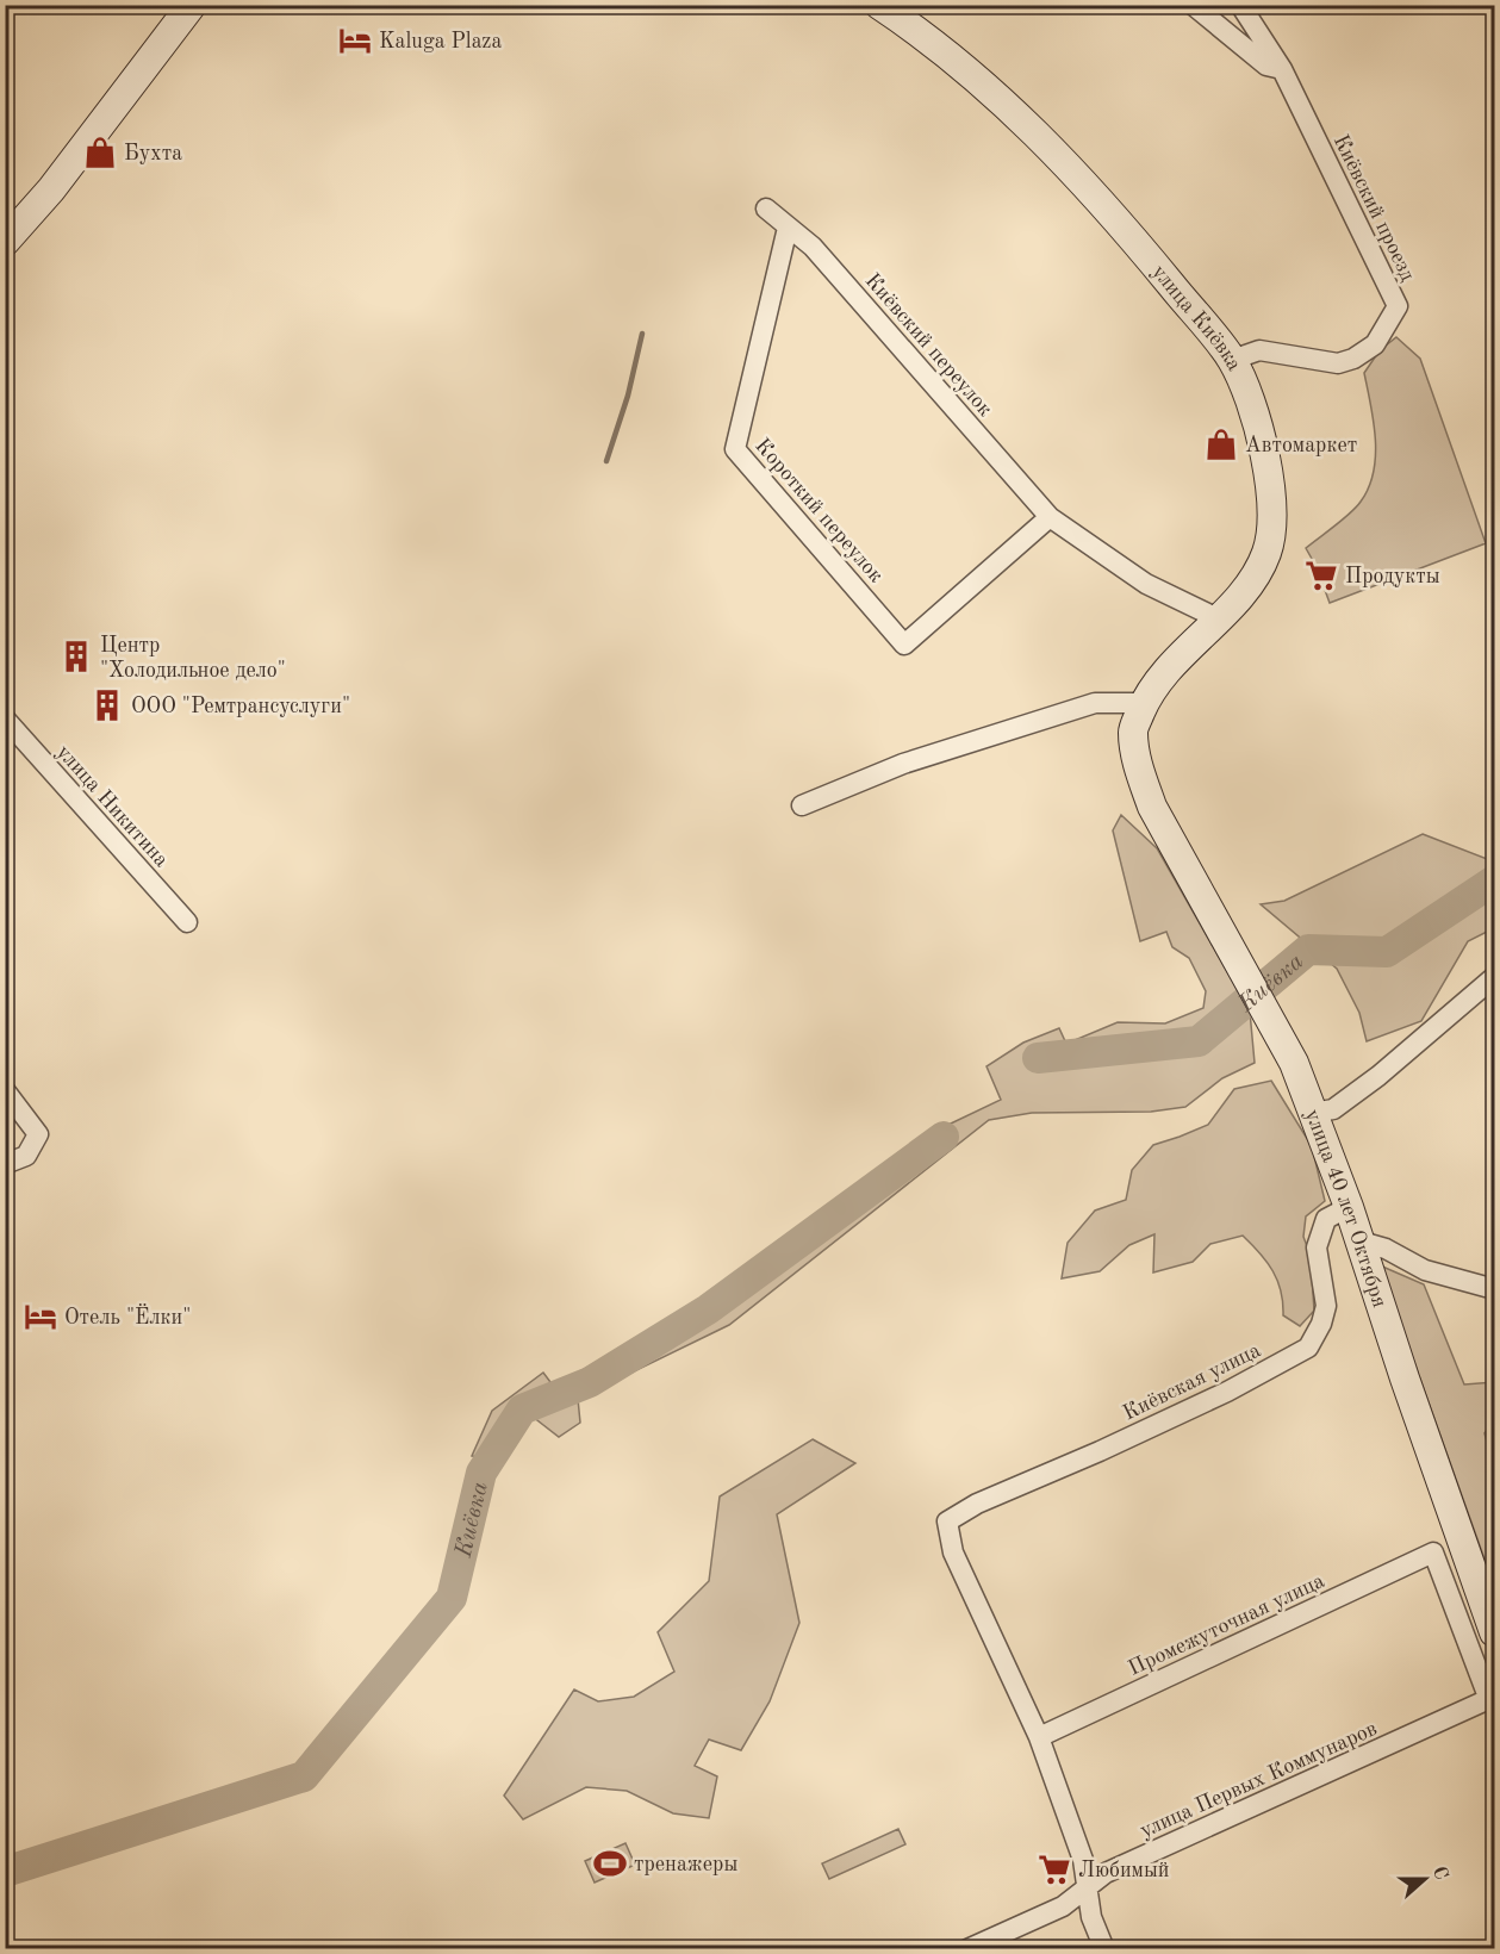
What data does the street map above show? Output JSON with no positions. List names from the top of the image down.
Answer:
{
  "streets": {
    "main road": ["улица Киёвка", "улица 40 лет Октября"],
    "street": [
      "Киёвский проезд",
      "Киёвский переулок",
      "Короткий переулок",
      "улица Никитина",
      "Киёвская улица",
      "Промежуточная улица",
      "улица Первых Коммунаров"
    ]
  },
  "crossings": [
    ["Киёвский проезд", "улица Киёвка"],
    ["улица Киёвка", "Киёвский переулок"],
    ["улица Киёвка", "улица 40 лет Октября"],
    ["Киёвский переулок", "Короткий переулок"],
    ["улица 40 лет Октября", "Киёвская улица"],
    ["Киёвская улица", "Промежуточная улица"],
    ["Промежуточная улица", "улица Первых Коммунаров"]
  ],
  "water": ["Киёвка"],
  "places": {
    "hotel": ["Kaluga Plaza", "Отель \"Ёлки\""],
    "shop": ["Бухта", "Автомаркет"],
    "supermarket": ["Продукты", "Любимый"],
    "building": ["Центр \"Холодильное дело\"", "ООО \"Ремтрансуслуги\""],
    "sports": ["тренажеры"]
  },
  "north": "right"
}
